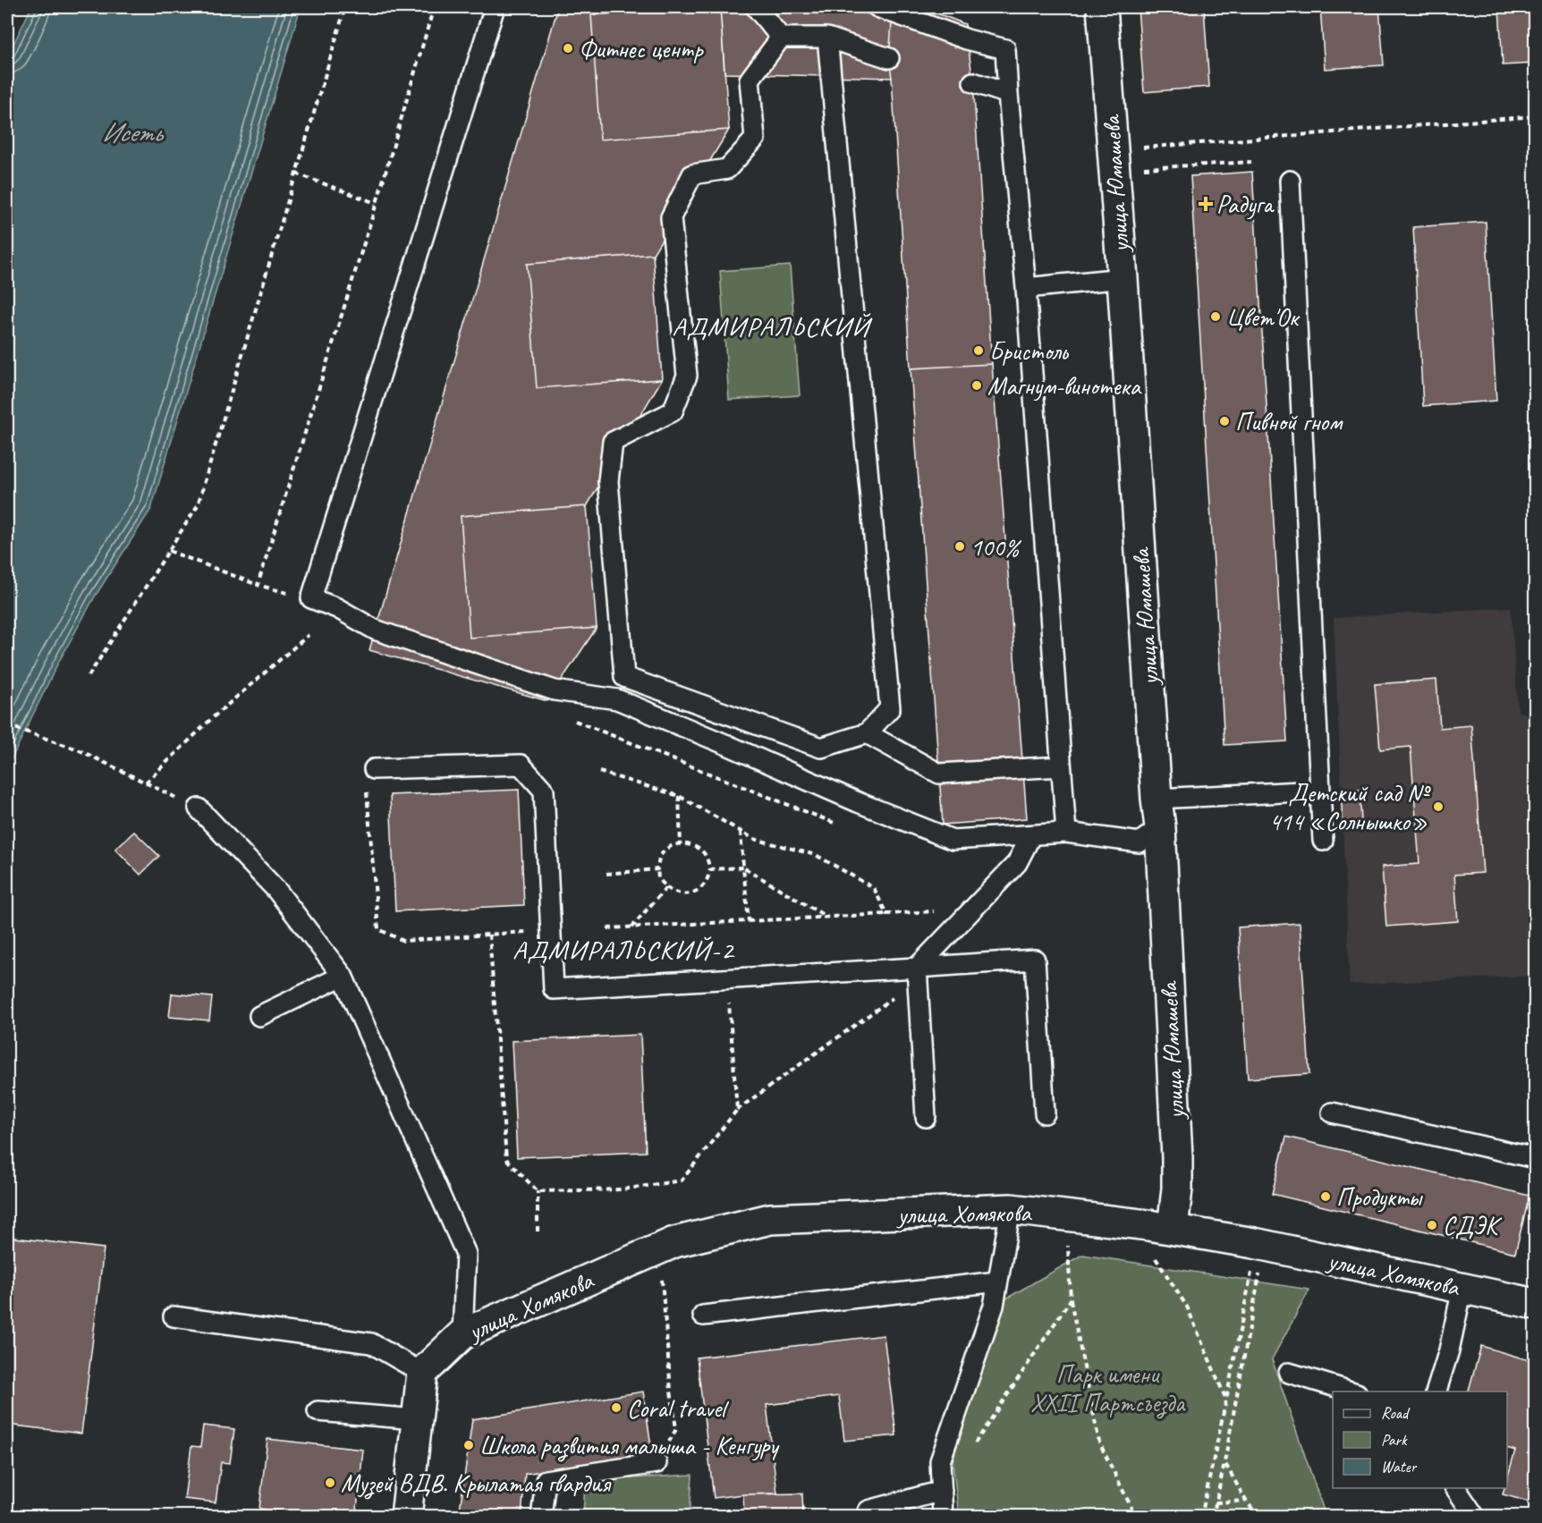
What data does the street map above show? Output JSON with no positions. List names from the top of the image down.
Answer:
{
  "streets": {
    "street": ["улица Юмашева", "улица Хомякова"]
  },
  "crossings": [
    ["улица Юмашева", "улица Хомякова"]
  ],
  "districts": ["АДМИРАЛЬСКИЙ", "АДМИРАЛЬСКИЙ-2"],
  "water": ["Исеть"],
  "parks": ["Парк имени XXII Партсъезда"],
  "places": {
    "other": [
      "Фитнес центр",
      "Цвет'Ок",
      "Бристоль",
      "Магнум-винотека",
      "Пивной гном",
      "100%",
      "Детский сад № 414 «Солнышко»",
      "Продукты",
      "СДЭК",
      "Coral travel",
      "Школа развития малыша - Кенгуру",
      "Музей ВДВ. Крылатая гвардия"
    ],
    "health": ["Радуга"]
  },
  "legend": ["Road", "Park", "Water"]
}
